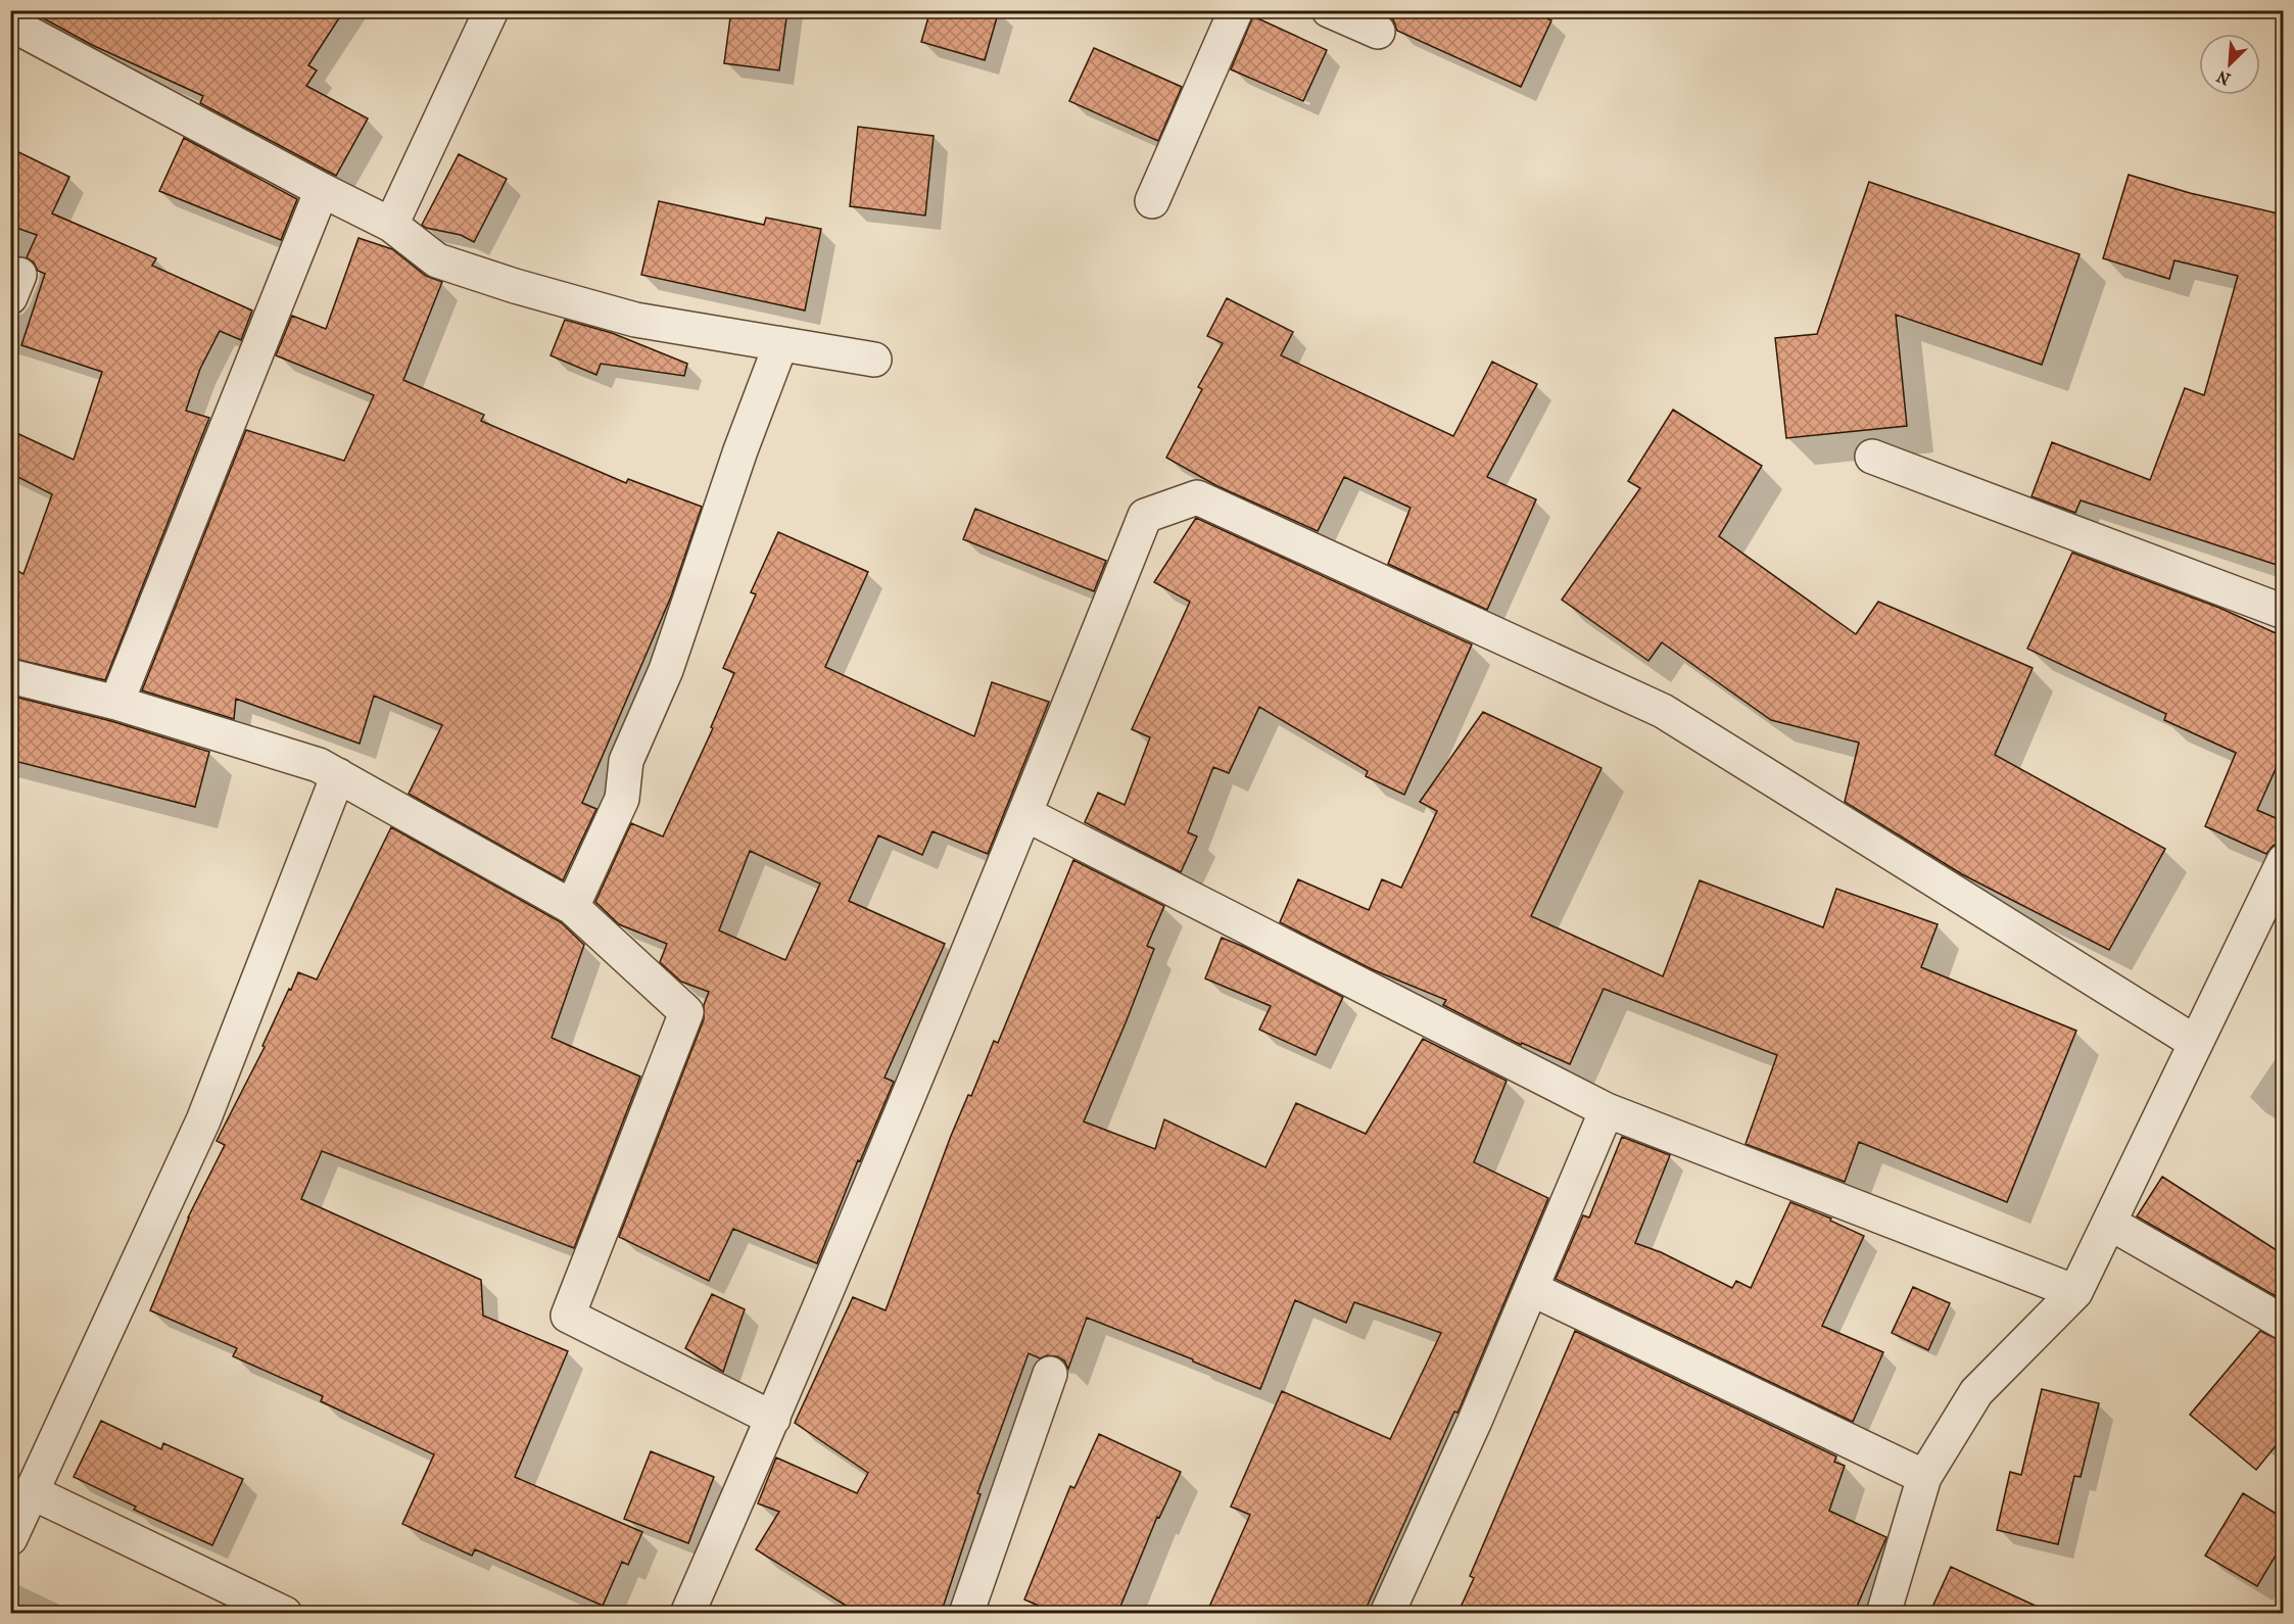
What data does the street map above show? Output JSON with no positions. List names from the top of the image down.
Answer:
{
  "north": "bottom left"
}
